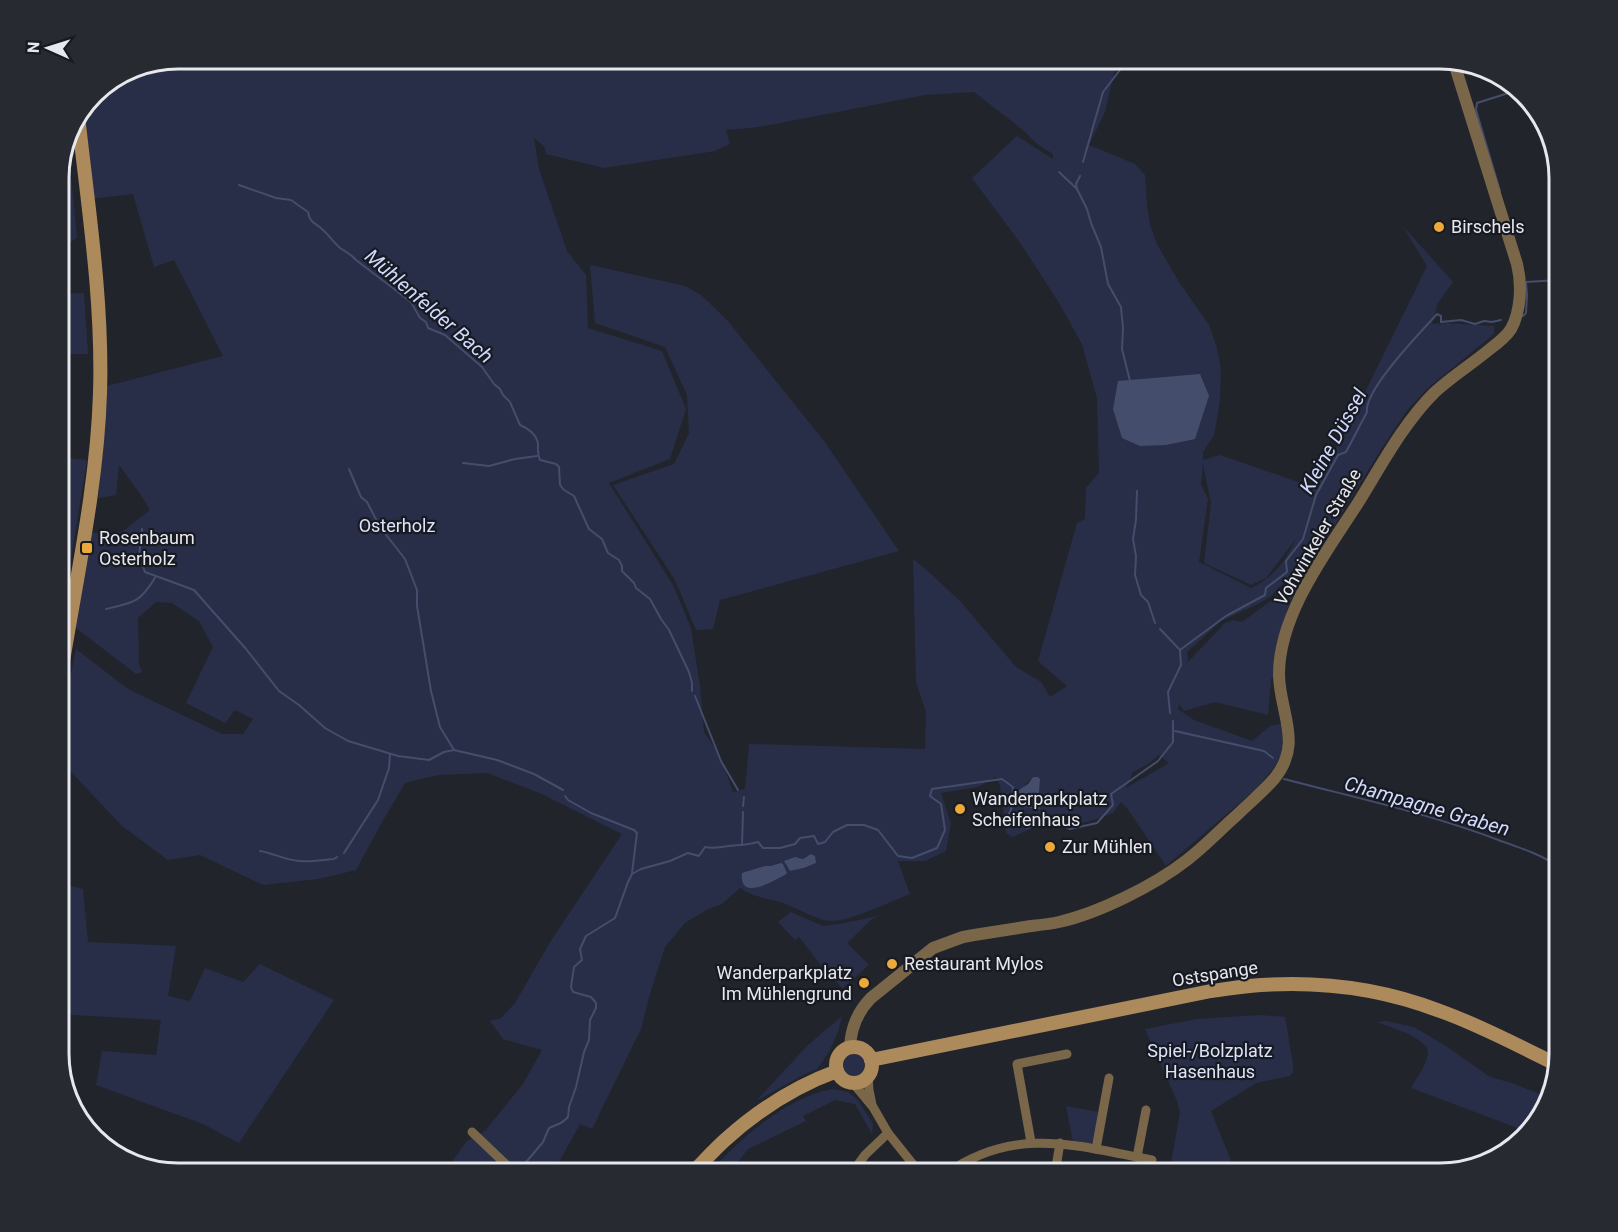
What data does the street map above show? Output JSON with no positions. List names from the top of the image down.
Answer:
{
  "streets": {
    "main road": ["Ostspange"],
    "street": ["Vohwinkeler Straße"]
  },
  "crossings": [
    ["Vohwinkeler Straße", "Ostspange"]
  ],
  "water": ["Mühlenfelder Bach", "Kleine Düssel", "Champagne Graben"],
  "parks": ["Osterholz", "Spiel-/Bolzplatz Hasenhaus"],
  "places": {
    "other": [
      "Birschels",
      "Wanderparkplatz Scheifenhaus",
      "Zur Mühlen",
      "Restaurant Mylos",
      "Wanderparkplatz Im Mühlengrund"
    ],
    "transit": ["Rosenbaum Osterholz"]
  },
  "north": "left"
}
